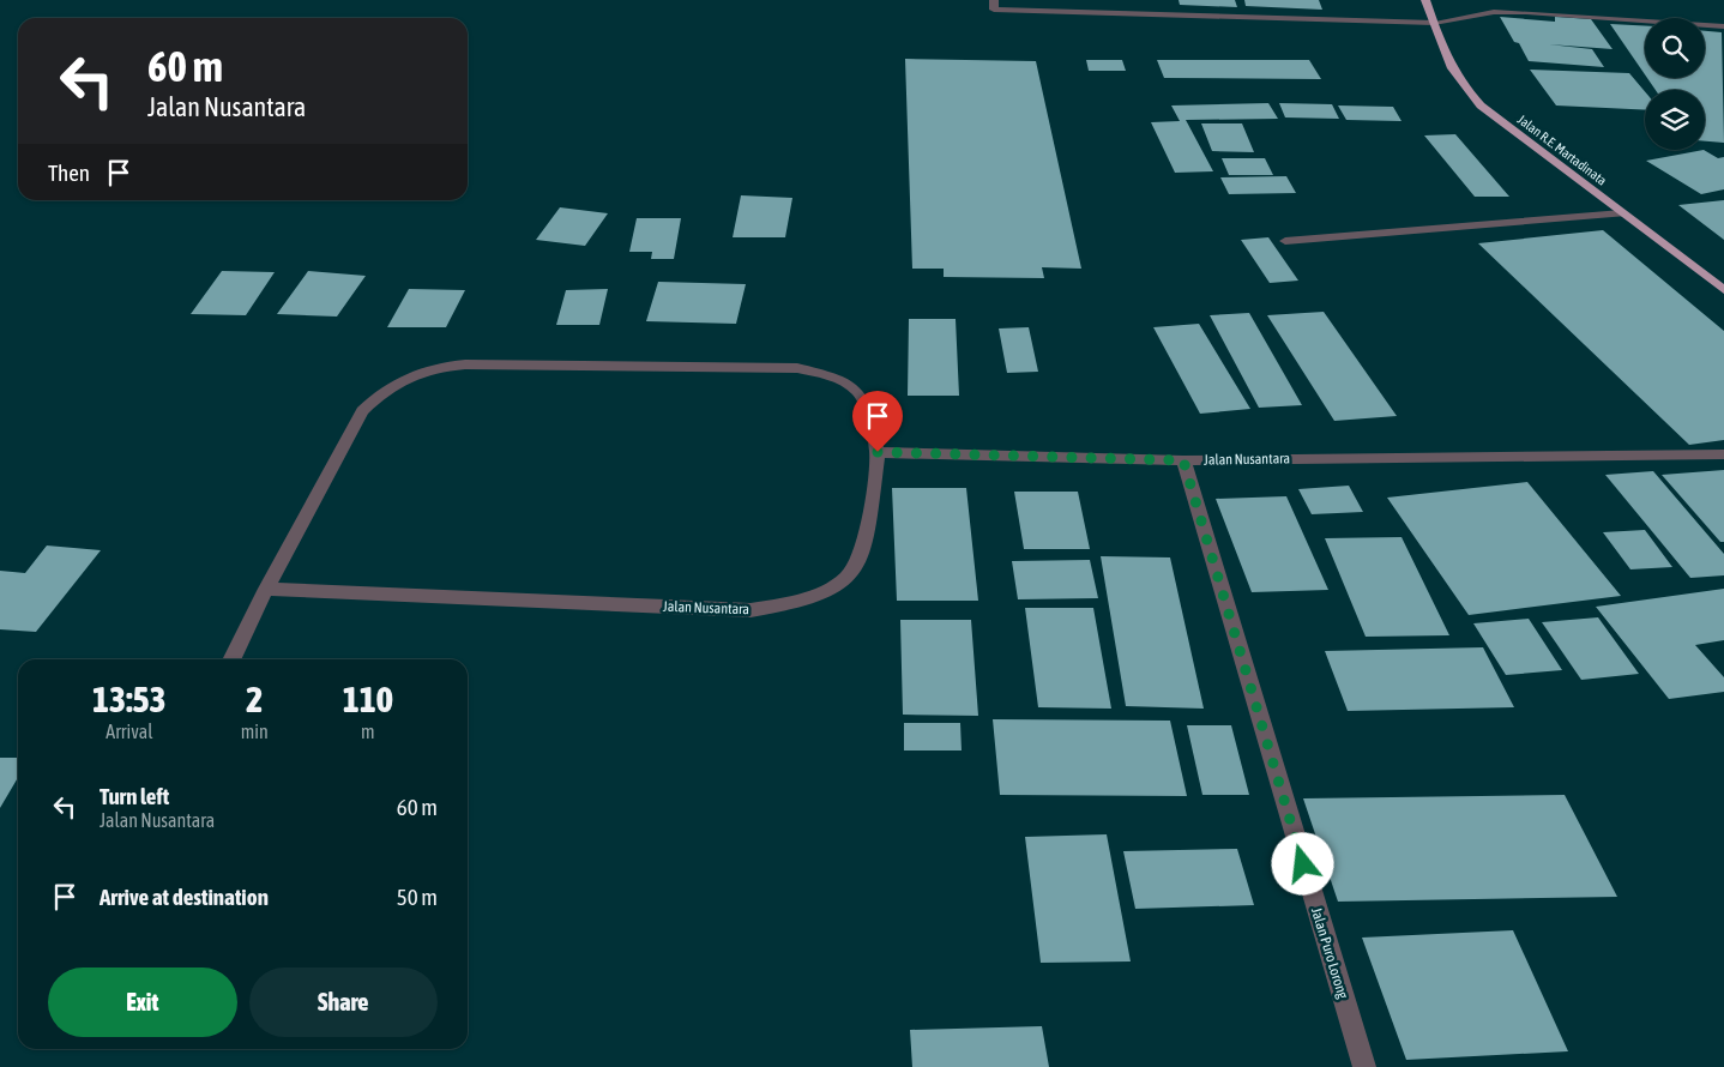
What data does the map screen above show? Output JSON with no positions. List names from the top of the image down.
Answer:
{
  "streets": {
    "highway": ["Jalan R.E. Martadinata"],
    "street": ["Jalan Nusantara", "Jalan Puro Lorong"]
  },
  "crossings": [
    ["Jalan Nusantara", "Jalan Puro Lorong"]
  ],
  "page": {
    "turn": ["60 m", "Jalan Nusantara"],
    "then": "Then",
    "eta": [
      "13:53",
      "Arrival",
      "2",
      "min",
      "110",
      "m"
    ],
    "list": [
      {
        "name": "Turn left",
        "note": "Jalan Nusantara",
        "value": "60 m"
      },
      {
        "name": "Arrive at destination",
        "value": "50 m"
      }
    ],
    "buttons": ["Exit", "Share"]
  }
}
